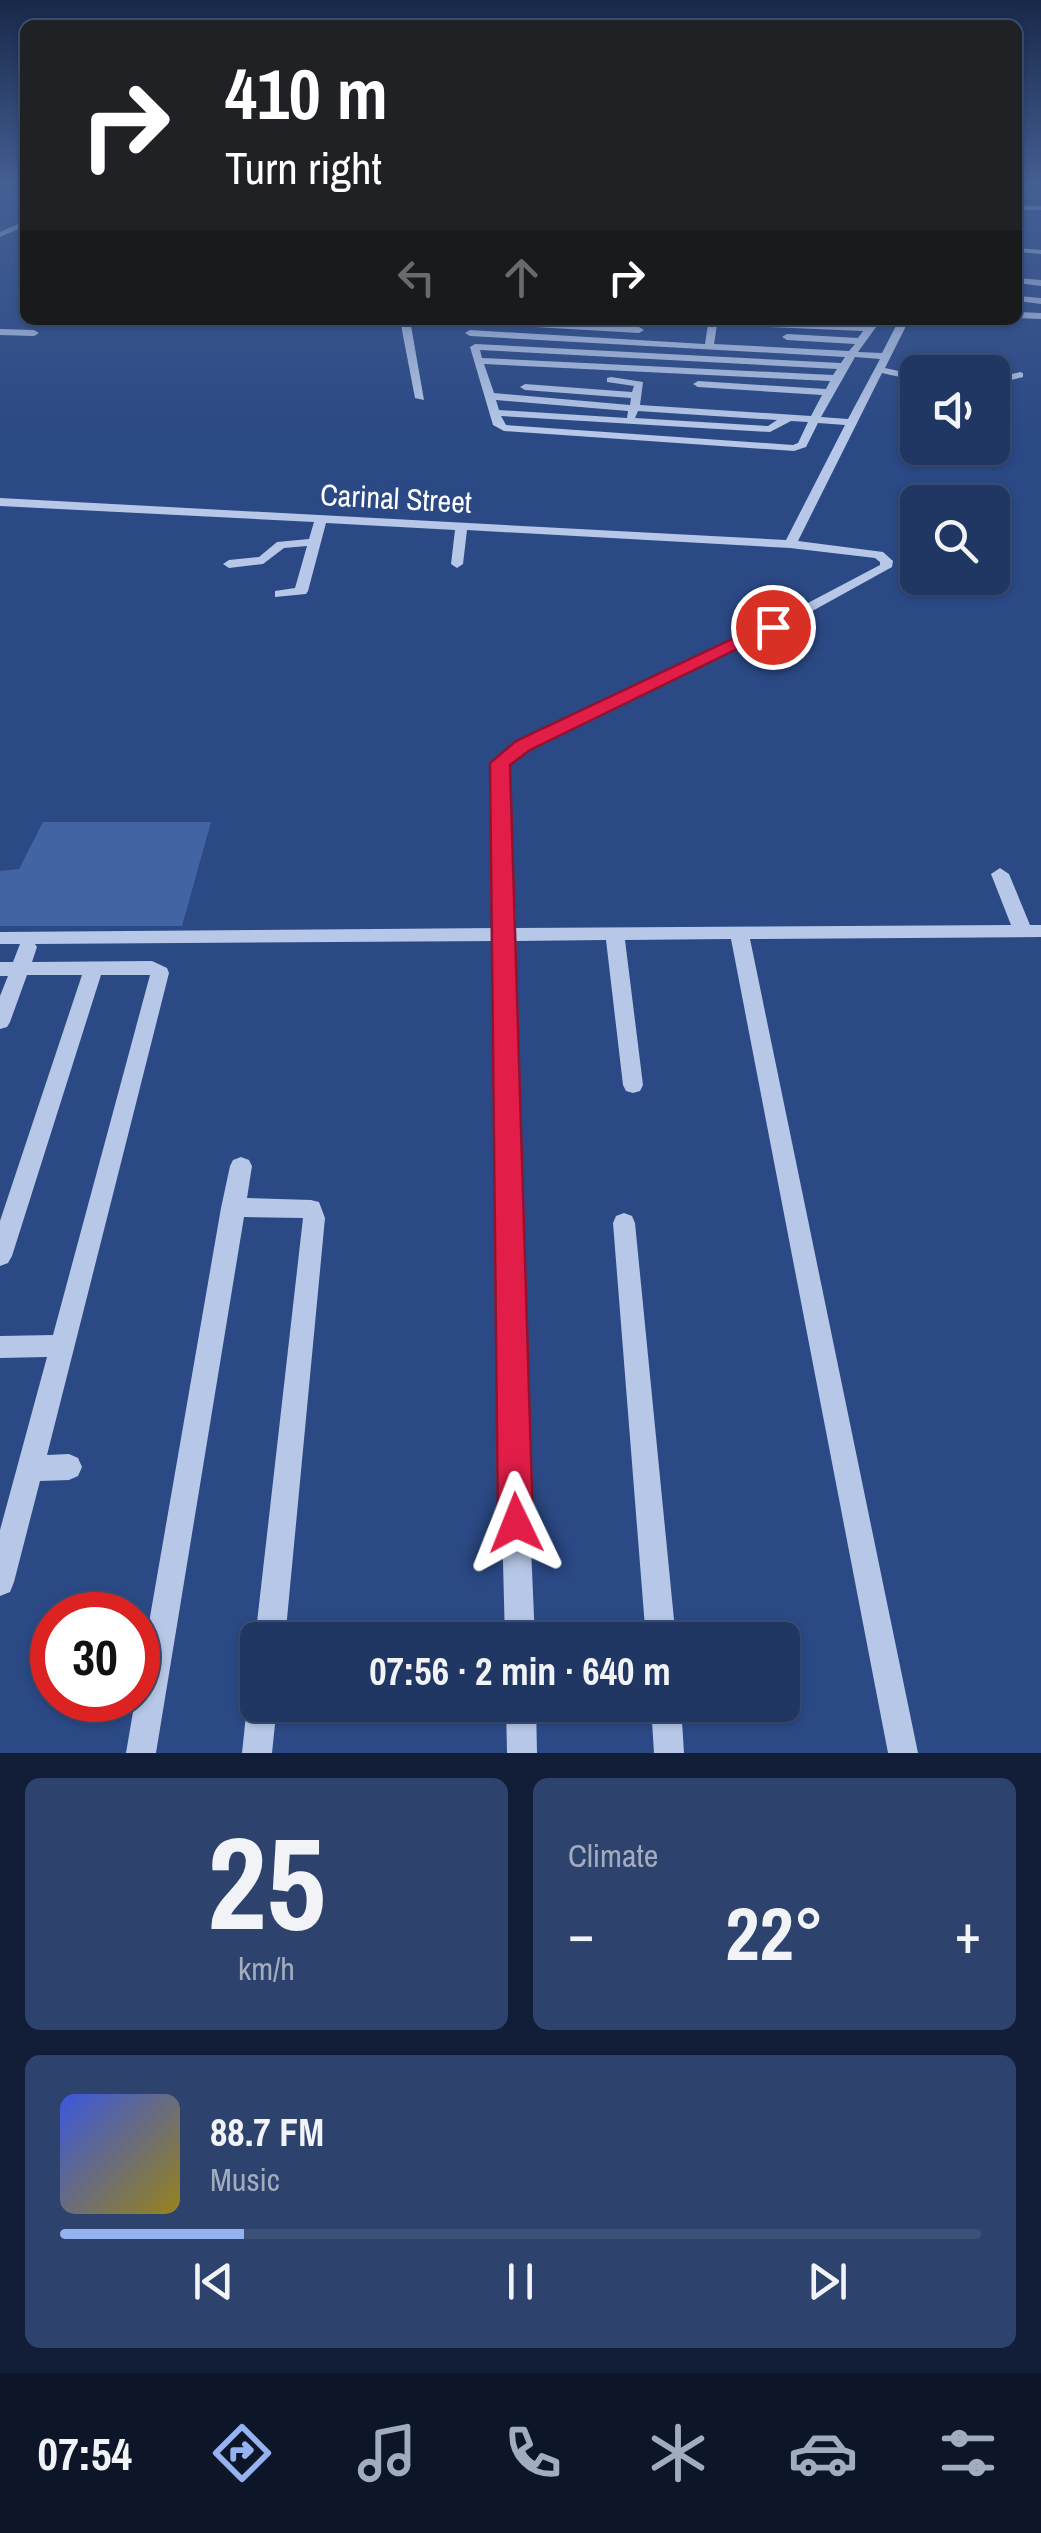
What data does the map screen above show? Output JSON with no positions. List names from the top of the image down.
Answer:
{
  "streets": {
    "street": ["Carinal Street"]
  },
  "page": {
    "turn": ["410 m", "Turn right"],
    "limit": "30",
    "trip": "07:56 · 2 min · 640 m",
    "tile": [
      ["25", "km/h"],
      "Climate"
    ],
    "heat": ["−", "22°", "+"],
    "song": ["88.7 FM", "Music"],
    "tabs": "07:54"
  }
}
